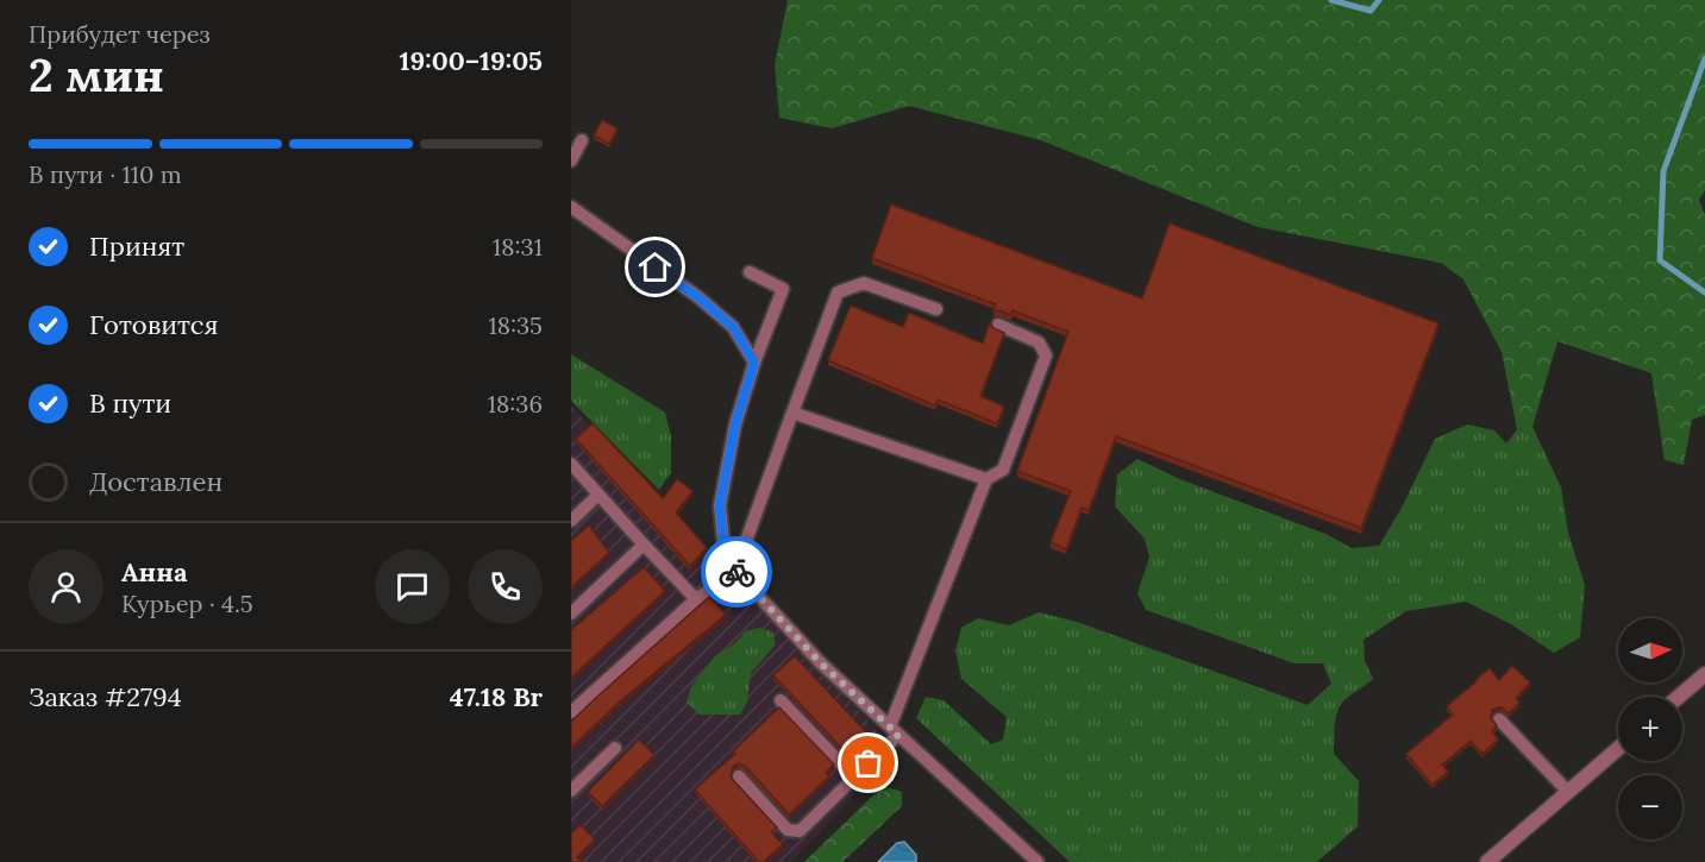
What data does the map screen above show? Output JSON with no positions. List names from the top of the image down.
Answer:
{
  "north": "right",
  "page": {
    "heading": ["2 мин", "Прибудет через", "19:00–19:05"],
    "panel": [
      "Анна",
      "Курьер · 4.5",
      "Заказ #2794",
      "47.18 Br"
    ],
    "bar": "В пути · 110 m",
    "list": [
      ["Принят", "18:31"],
      ["Готовится", "18:35"],
      ["В пути", "18:36"],
      "Доставлен"
    ],
    "map_buttons": ["+", "−"]
  }
}
